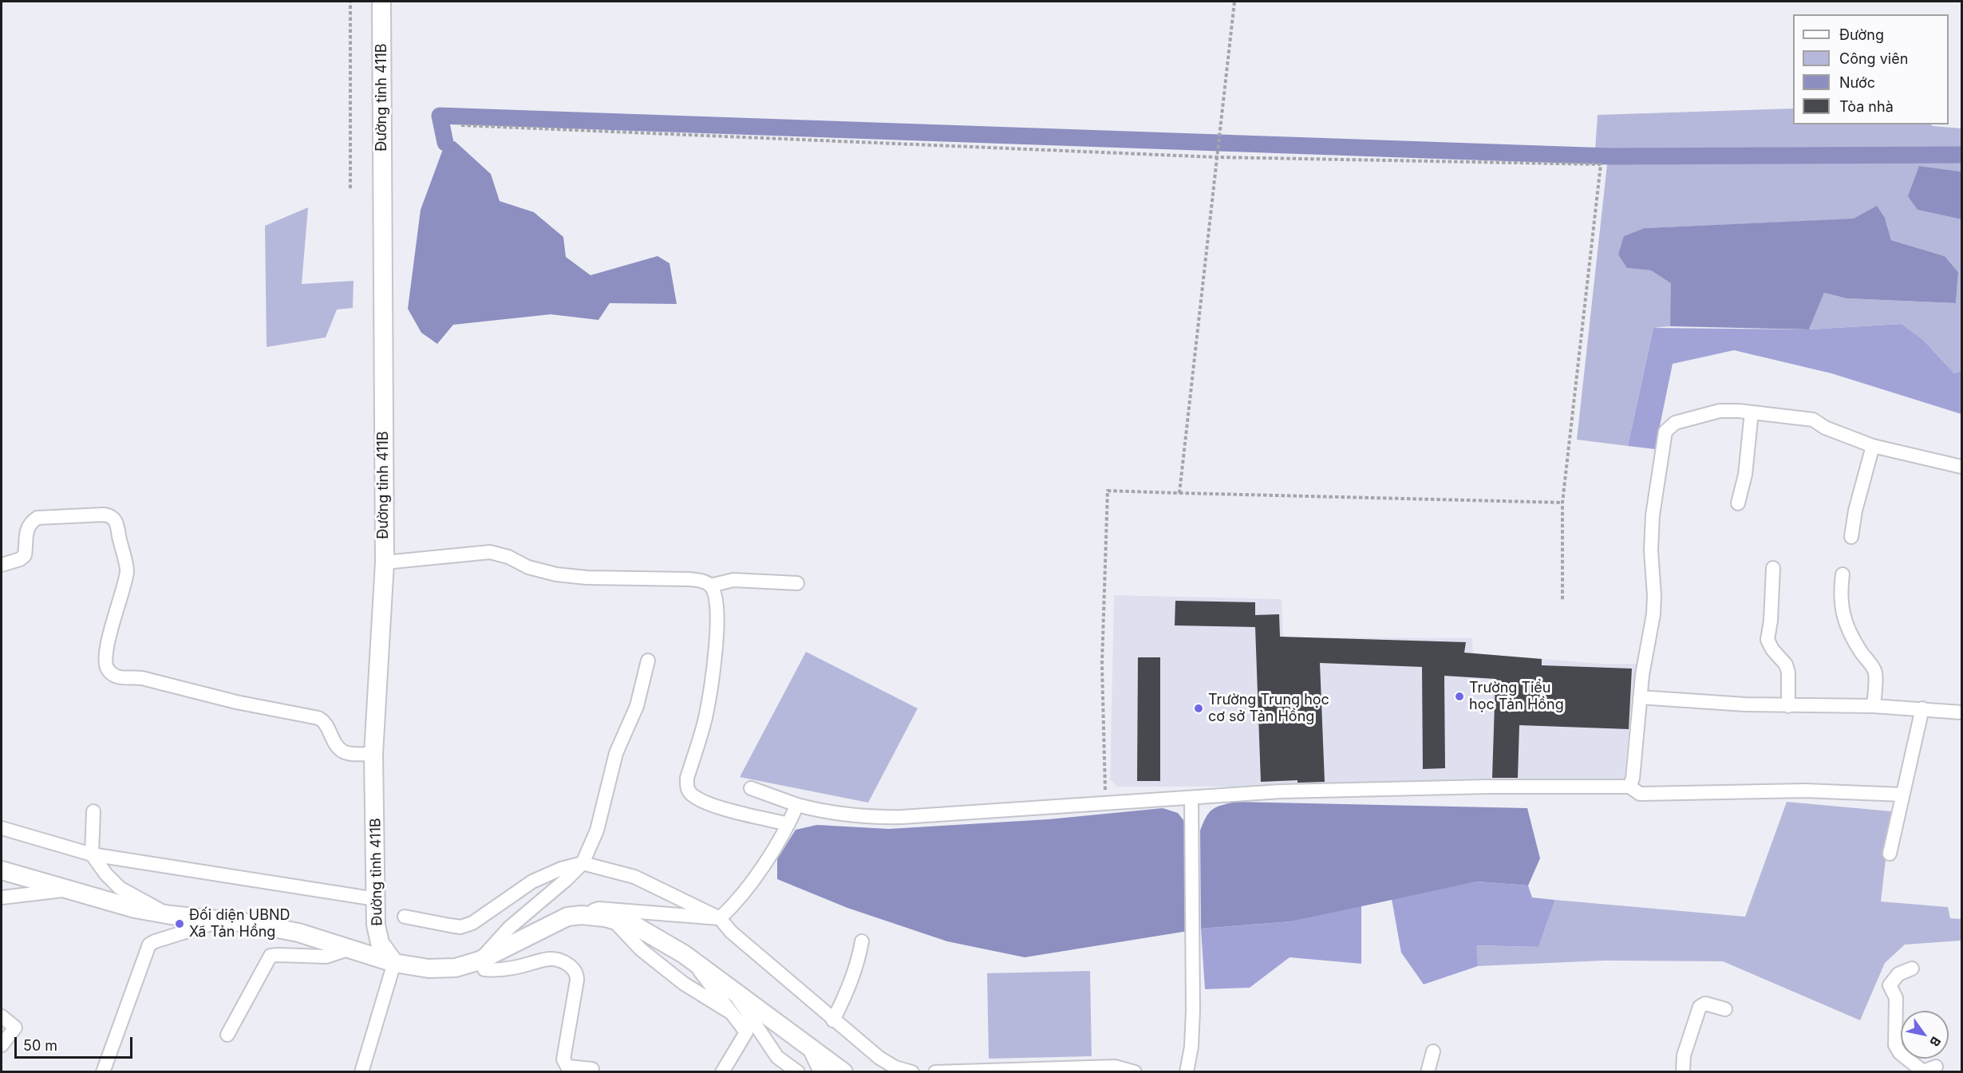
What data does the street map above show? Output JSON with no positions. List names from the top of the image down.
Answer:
{
  "streets": {
    "main road": ["Đường tỉnh 411B"]
  },
  "places": ["Trường Tiểu học Tản Hồng", "Trường Trung học cơ sở Tản Hồng", "Đối diện UBND Xã Tản Hồng"],
  "legend": [
    "Đường",
    "Công viên",
    "Nước",
    "Tòa nhà"
  ],
  "scale_bar": "50 m",
  "north": "bottom right"
}
